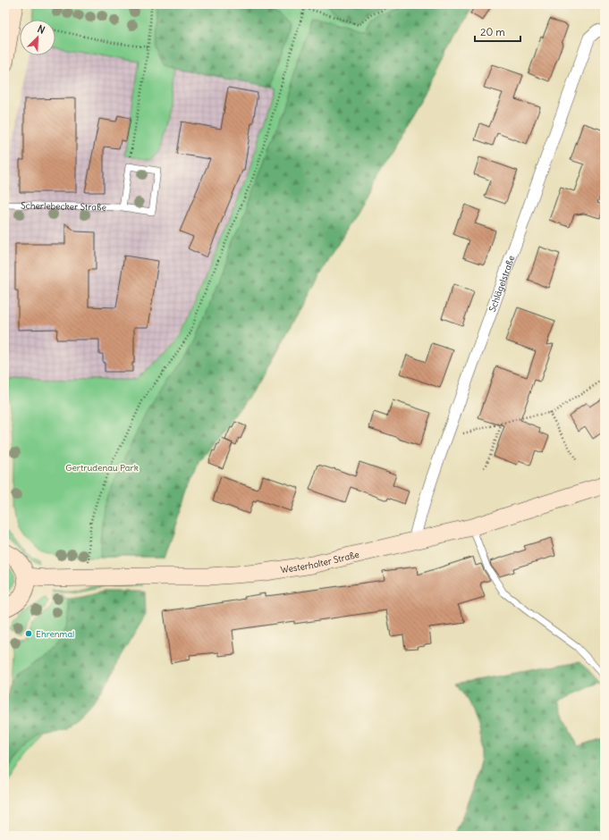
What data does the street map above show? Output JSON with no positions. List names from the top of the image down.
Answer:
{
  "streets": {
    "street": ["Schlägelstraße", "Westerholter Straße"],
    "lane": ["Scherlebecker Straße"]
  },
  "crossings": [
    ["Schlägelstraße", "Westerholter Straße"]
  ],
  "parks": ["Gertrudenau Park"],
  "places": ["Ehrenmal"],
  "scale_bar": "20 m",
  "north": "top right"
}
